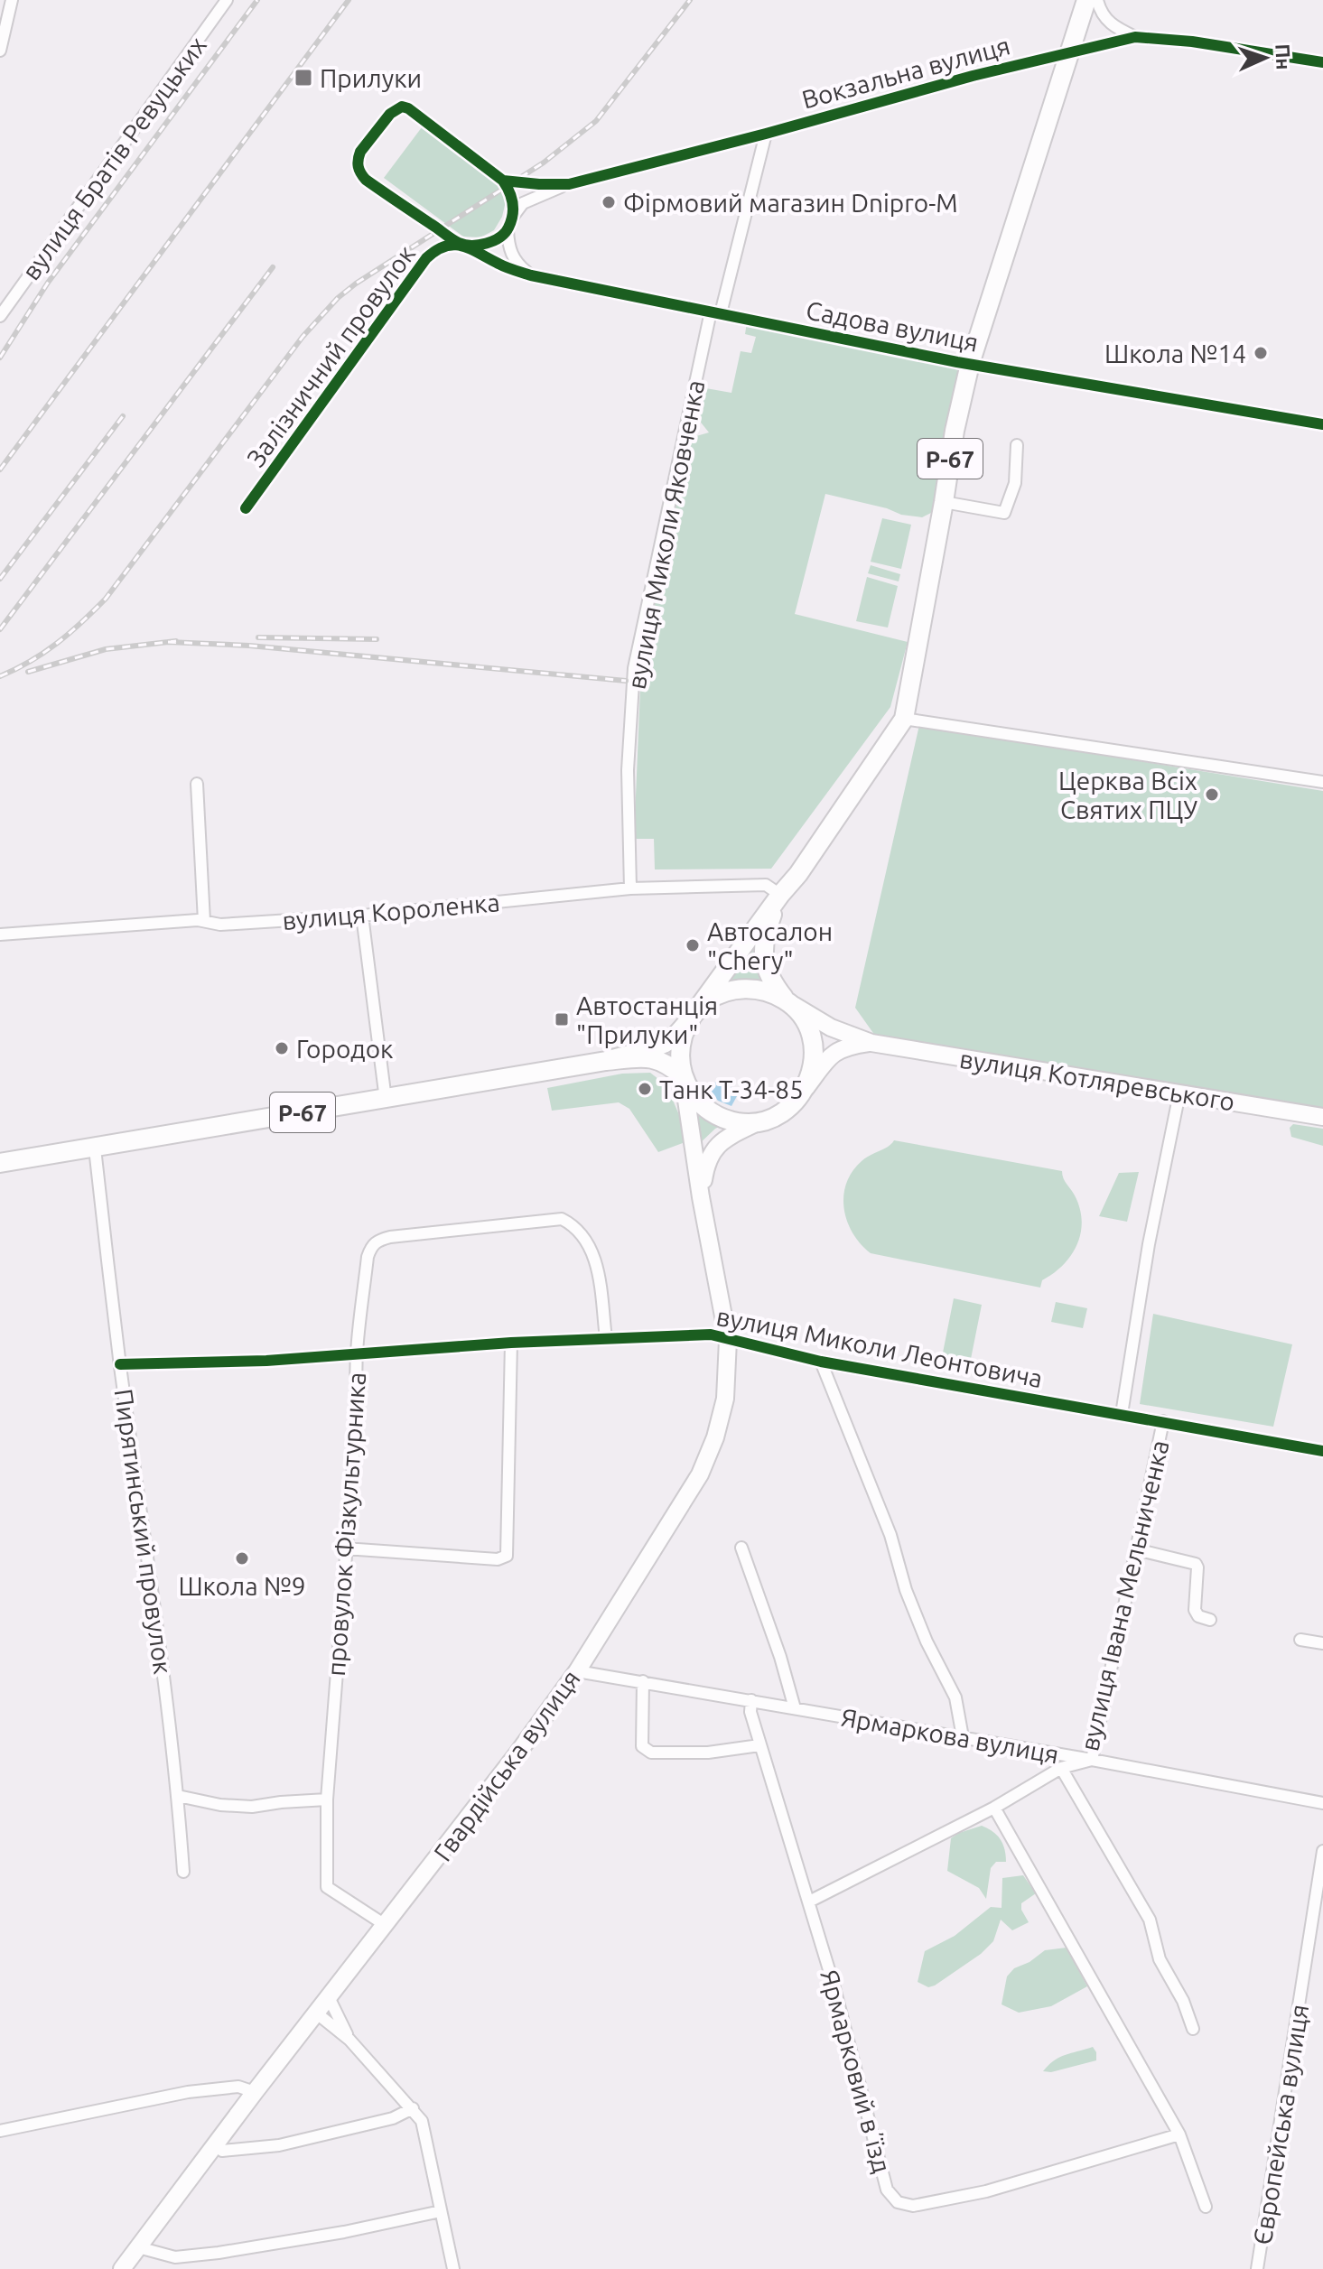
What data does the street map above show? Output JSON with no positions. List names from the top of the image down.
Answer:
{
  "streets": {
    "main road": ["Р-67", "вулиця Котляревського", "Гвардійська вулиця"],
    "street": [
      "Вокзальна вулиця",
      "вулиця Братів Ревуцьких",
      "Садова вулиця",
      "Залізничний провулок",
      "вулиця Миколи Яковченка",
      "вулиця Короленка",
      "вулиця Миколи Леонтовича",
      "провулок Фізкультурника",
      "Пирятинський провулок",
      "вулиця Івана Мельниченка",
      "Ярмаркова вулиця",
      "Ярмарковий вʼїзд",
      "Європейська вулиця"
    ]
  },
  "crossings": [
    ["Вокзальна вулиця", "Р-67"],
    ["Вокзальна вулиця", "вулиця Миколи Яковченка"],
    ["Садова вулиця", "Залізничний провулок"],
    ["Садова вулиця", "Р-67"],
    ["Садова вулиця", "вулиця Миколи Яковченка"],
    ["Р-67", "вулиця Короленка"],
    ["Р-67", "Пирятинський провулок"],
    ["Р-67", "Гвардійська вулиця"],
    ["вулиця Миколи Яковченка", "вулиця Короленка"],
    ["вулиця Миколи Леонтовича", "провулок Фізкультурника"],
    ["вулиця Миколи Леонтовича", "Пирятинський провулок"],
    ["вулиця Миколи Леонтовича", "вулиця Івана Мельниченка"],
    ["вулиця Миколи Леонтовича", "Гвардійська вулиця"],
    ["провулок Фізкультурника", "Гвардійська вулиця"],
    ["вулиця Івана Мельниченка", "Ярмаркова вулиця"],
    ["вулиця Івана Мельниченка", "Ярмарковий вʼїзд"],
    ["Ярмаркова вулиця", "Гвардійська вулиця"],
    ["Ярмаркова вулиця", "Ярмарковий вʼїзд"]
  ],
  "places": {
    "transit": ["Прилуки", "Автостанція \"Прилуки\""],
    "other": [
      "Фірмовий магазин Dnipro-M",
      "Школа №14",
      "Церква Всіх Святих ПЦУ",
      "Автосалон \"Chery\"",
      "Городок",
      "Танк Т-34-85",
      "Школа №9"
    ]
  },
  "north": "right"
}
